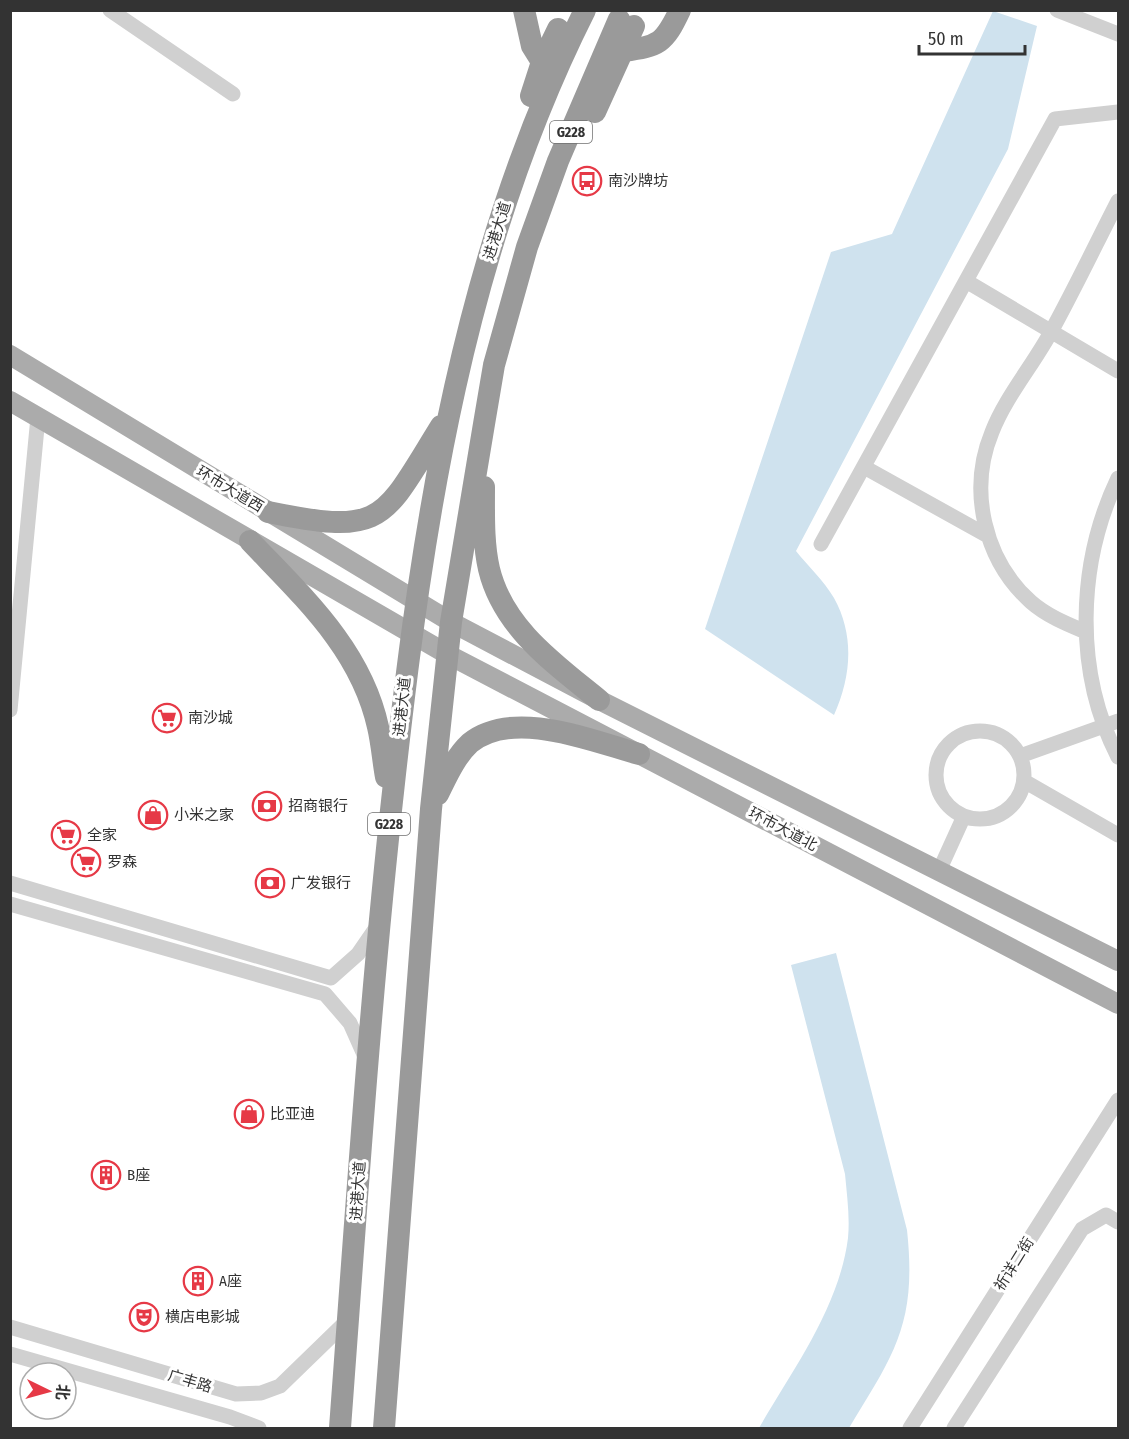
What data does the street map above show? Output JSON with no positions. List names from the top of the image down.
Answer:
{
  "streets": {
    "highway": ["G228", "进港大道"],
    "main road": ["环市大道西", "环市大道北"],
    "street": ["祈详二街", "广丰路"]
  },
  "crossings": [
    ["G228", "环市大道西"],
    ["G228", "环市大道北"],
    ["进港大道", "环市大道西"],
    ["进港大道", "广丰路"]
  ],
  "places": {
    "bus stop": ["南沙牌坊"],
    "supermarket": ["南沙城", "全家", "罗森"],
    "bank": ["招商银行", "广发银行"],
    "shop": ["小米之家", "比亚迪"],
    "building": ["B座", "A座"],
    "theatre": ["横店电影城"]
  },
  "scale_bar": "50 m",
  "north": "right"
}
